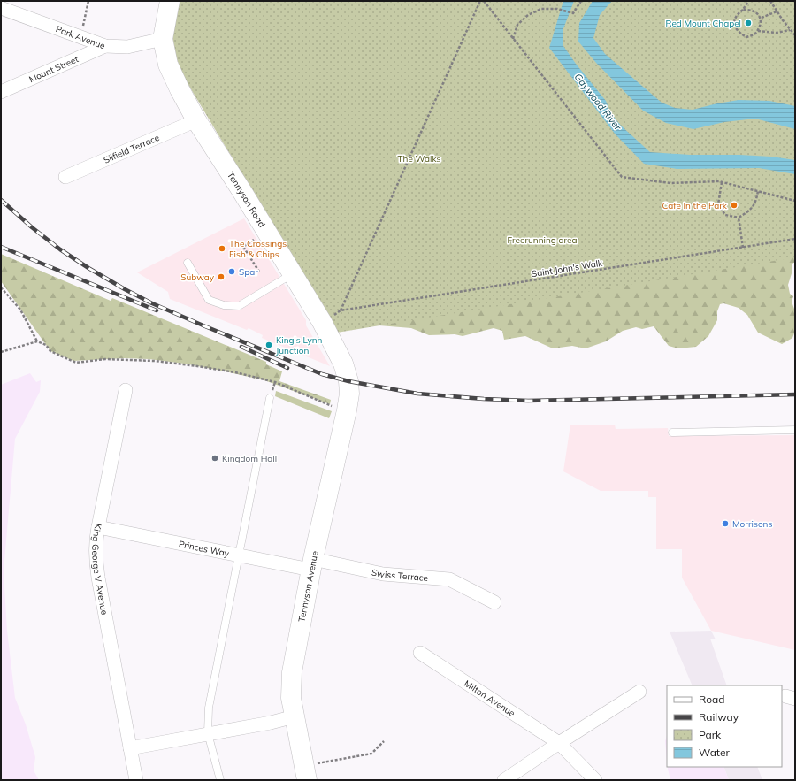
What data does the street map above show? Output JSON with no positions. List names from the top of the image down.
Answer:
{
  "streets": {
    "main road": ["Tennyson Road", "Tennyson Avenue"],
    "street": [
      "Park Avenue",
      "Mount Street",
      "Silfield Terrace",
      "Princes Way",
      "King George V Avenue",
      "Swiss Terrace",
      "Milton Avenue"
    ],
    "path": ["Saint John's Walk"]
  },
  "crossings": [
    ["Park Avenue", "Mount Street"],
    ["Park Avenue", "Tennyson Road"],
    ["Silfield Terrace", "Tennyson Road"],
    ["Tennyson Road", "Tennyson Avenue"],
    ["Princes Way", "King George V Avenue"],
    ["Princes Way", "Swiss Terrace"],
    ["Princes Way", "Tennyson Avenue"],
    ["Swiss Terrace", "Tennyson Avenue"]
  ],
  "water": ["Gaywood River"],
  "parks": ["The Walks", "Freerunning area"],
  "places": [
    "Red Mount Chapel",
    "Cafe In the Park",
    "The Crossings Fish & Chips",
    "Spar",
    "Subway",
    "King's Lynn Junction",
    "Kingdom Hall",
    "Morrisons"
  ],
  "legend": [
    "Road",
    "Railway",
    "Park",
    "Water"
  ]
}
